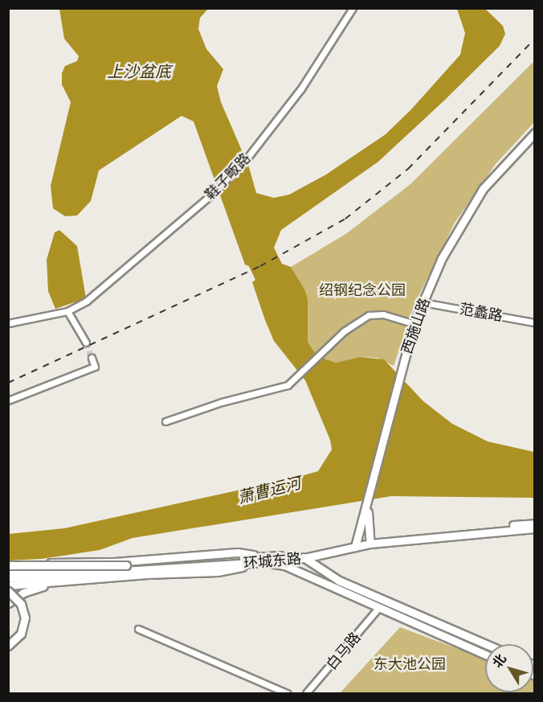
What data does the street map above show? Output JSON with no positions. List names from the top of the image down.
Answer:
{
  "streets": {
    "main road": ["西施山路", "环城东路"],
    "street": ["鞋子畈路", "范蠡路", "白马路"]
  },
  "crossings": [
    ["范蠡路", "西施山路"],
    ["西施山路", "环城东路"]
  ],
  "water": ["上沙盆底", "萧曹运河"],
  "parks": ["绍钢纪念公园", "东大池公园"],
  "north": "top left"
}
